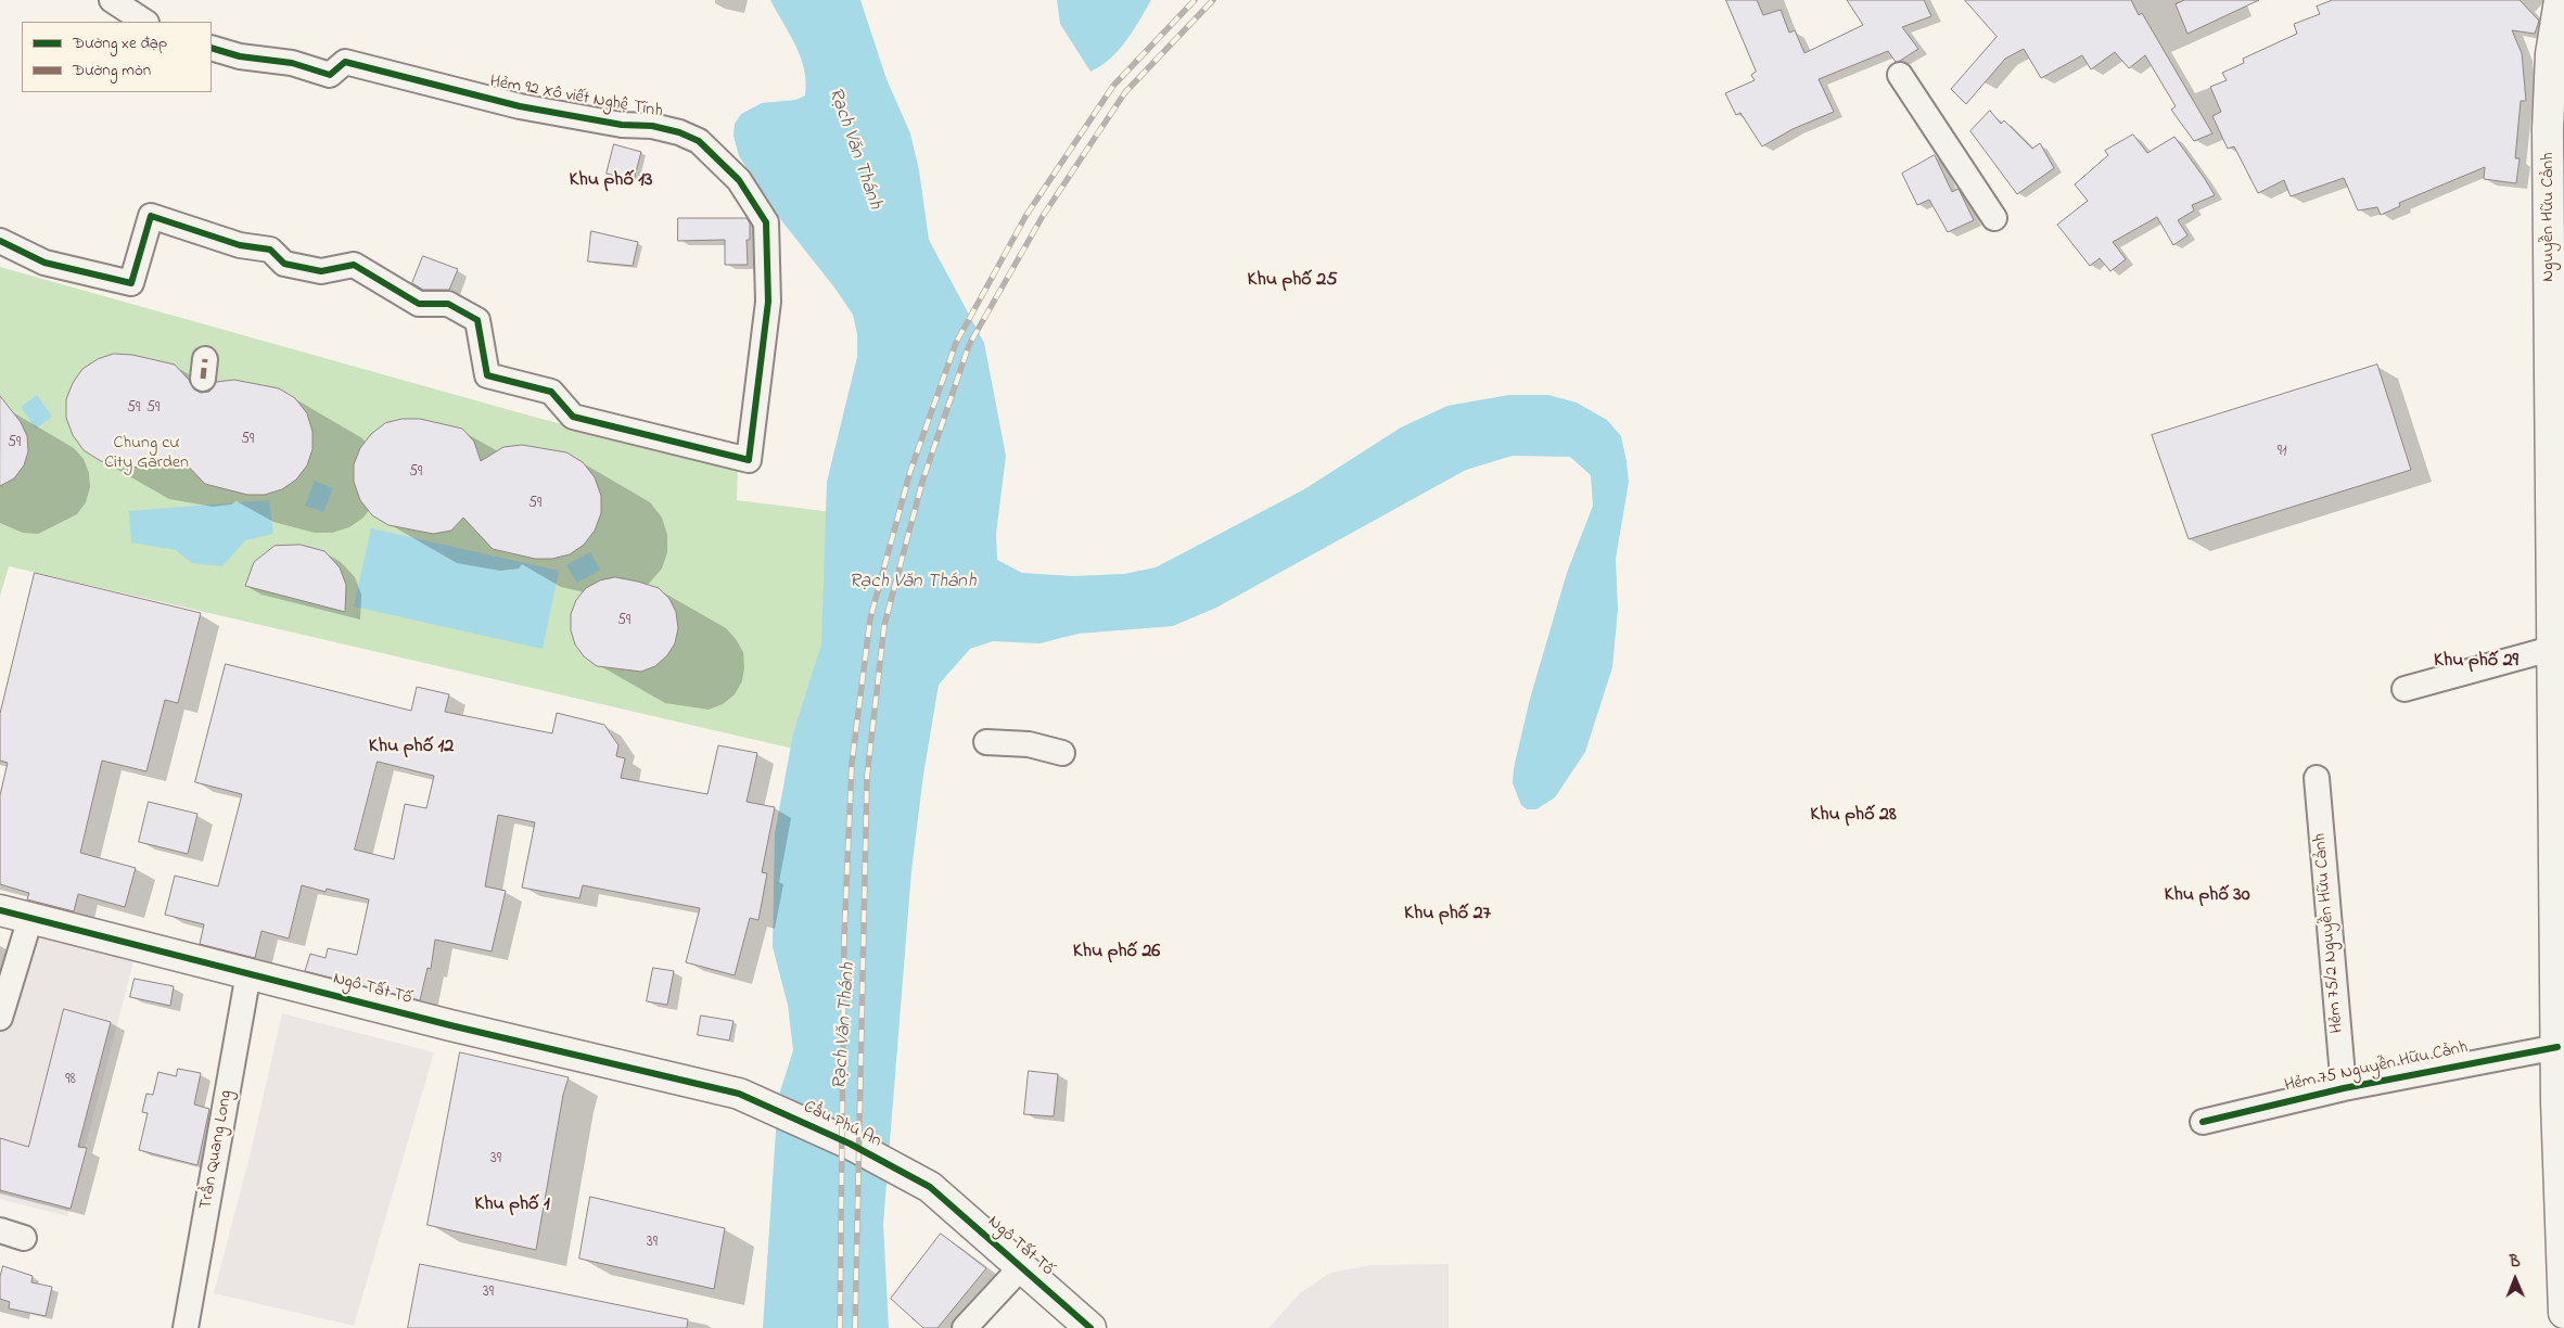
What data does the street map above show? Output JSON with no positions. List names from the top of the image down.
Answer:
{
  "streets": {
    "main road": ["Nguyễn Hữu Cảnh", "Ngô Tất Tố", "Cầu Phú An"],
    "street": [
      "Hẻm 92 Xô viết Nghệ Tĩnh",
      "Hẻm 75/2 Nguyễn Hữu Cảnh",
      "Hẻm 75 Nguyễn Hữu Cảnh",
      "Trần Quang Long"
    ]
  },
  "crossings": [
    ["Nguyễn Hữu Cảnh", "Hẻm 75 Nguyễn Hữu Cảnh"],
    ["Hẻm 75/2 Nguyễn Hữu Cảnh", "Hẻm 75 Nguyễn Hữu Cảnh"],
    ["Ngô Tất Tố", "Cầu Phú An"],
    ["Ngô Tất Tố", "Trần Quang Long"]
  ],
  "districts": [
    "Khu phố 13",
    "Khu phố 25",
    "Khu phố 29",
    "Khu phố 12",
    "Khu phố 28",
    "Khu phố 30",
    "Khu phố 27",
    "Khu phố 26",
    "Khu phố 1"
  ],
  "water": ["Rạch Văn Thánh"],
  "parks": ["Chung cư City Garden"],
  "house_numbers": [
    "59",
    "59",
    "59",
    "59",
    "91",
    "59",
    "59",
    "59",
    "98",
    "39",
    "39",
    "39"
  ],
  "legend": ["Đường xe đạp", "Đường mòn"],
  "north": "top"
}
